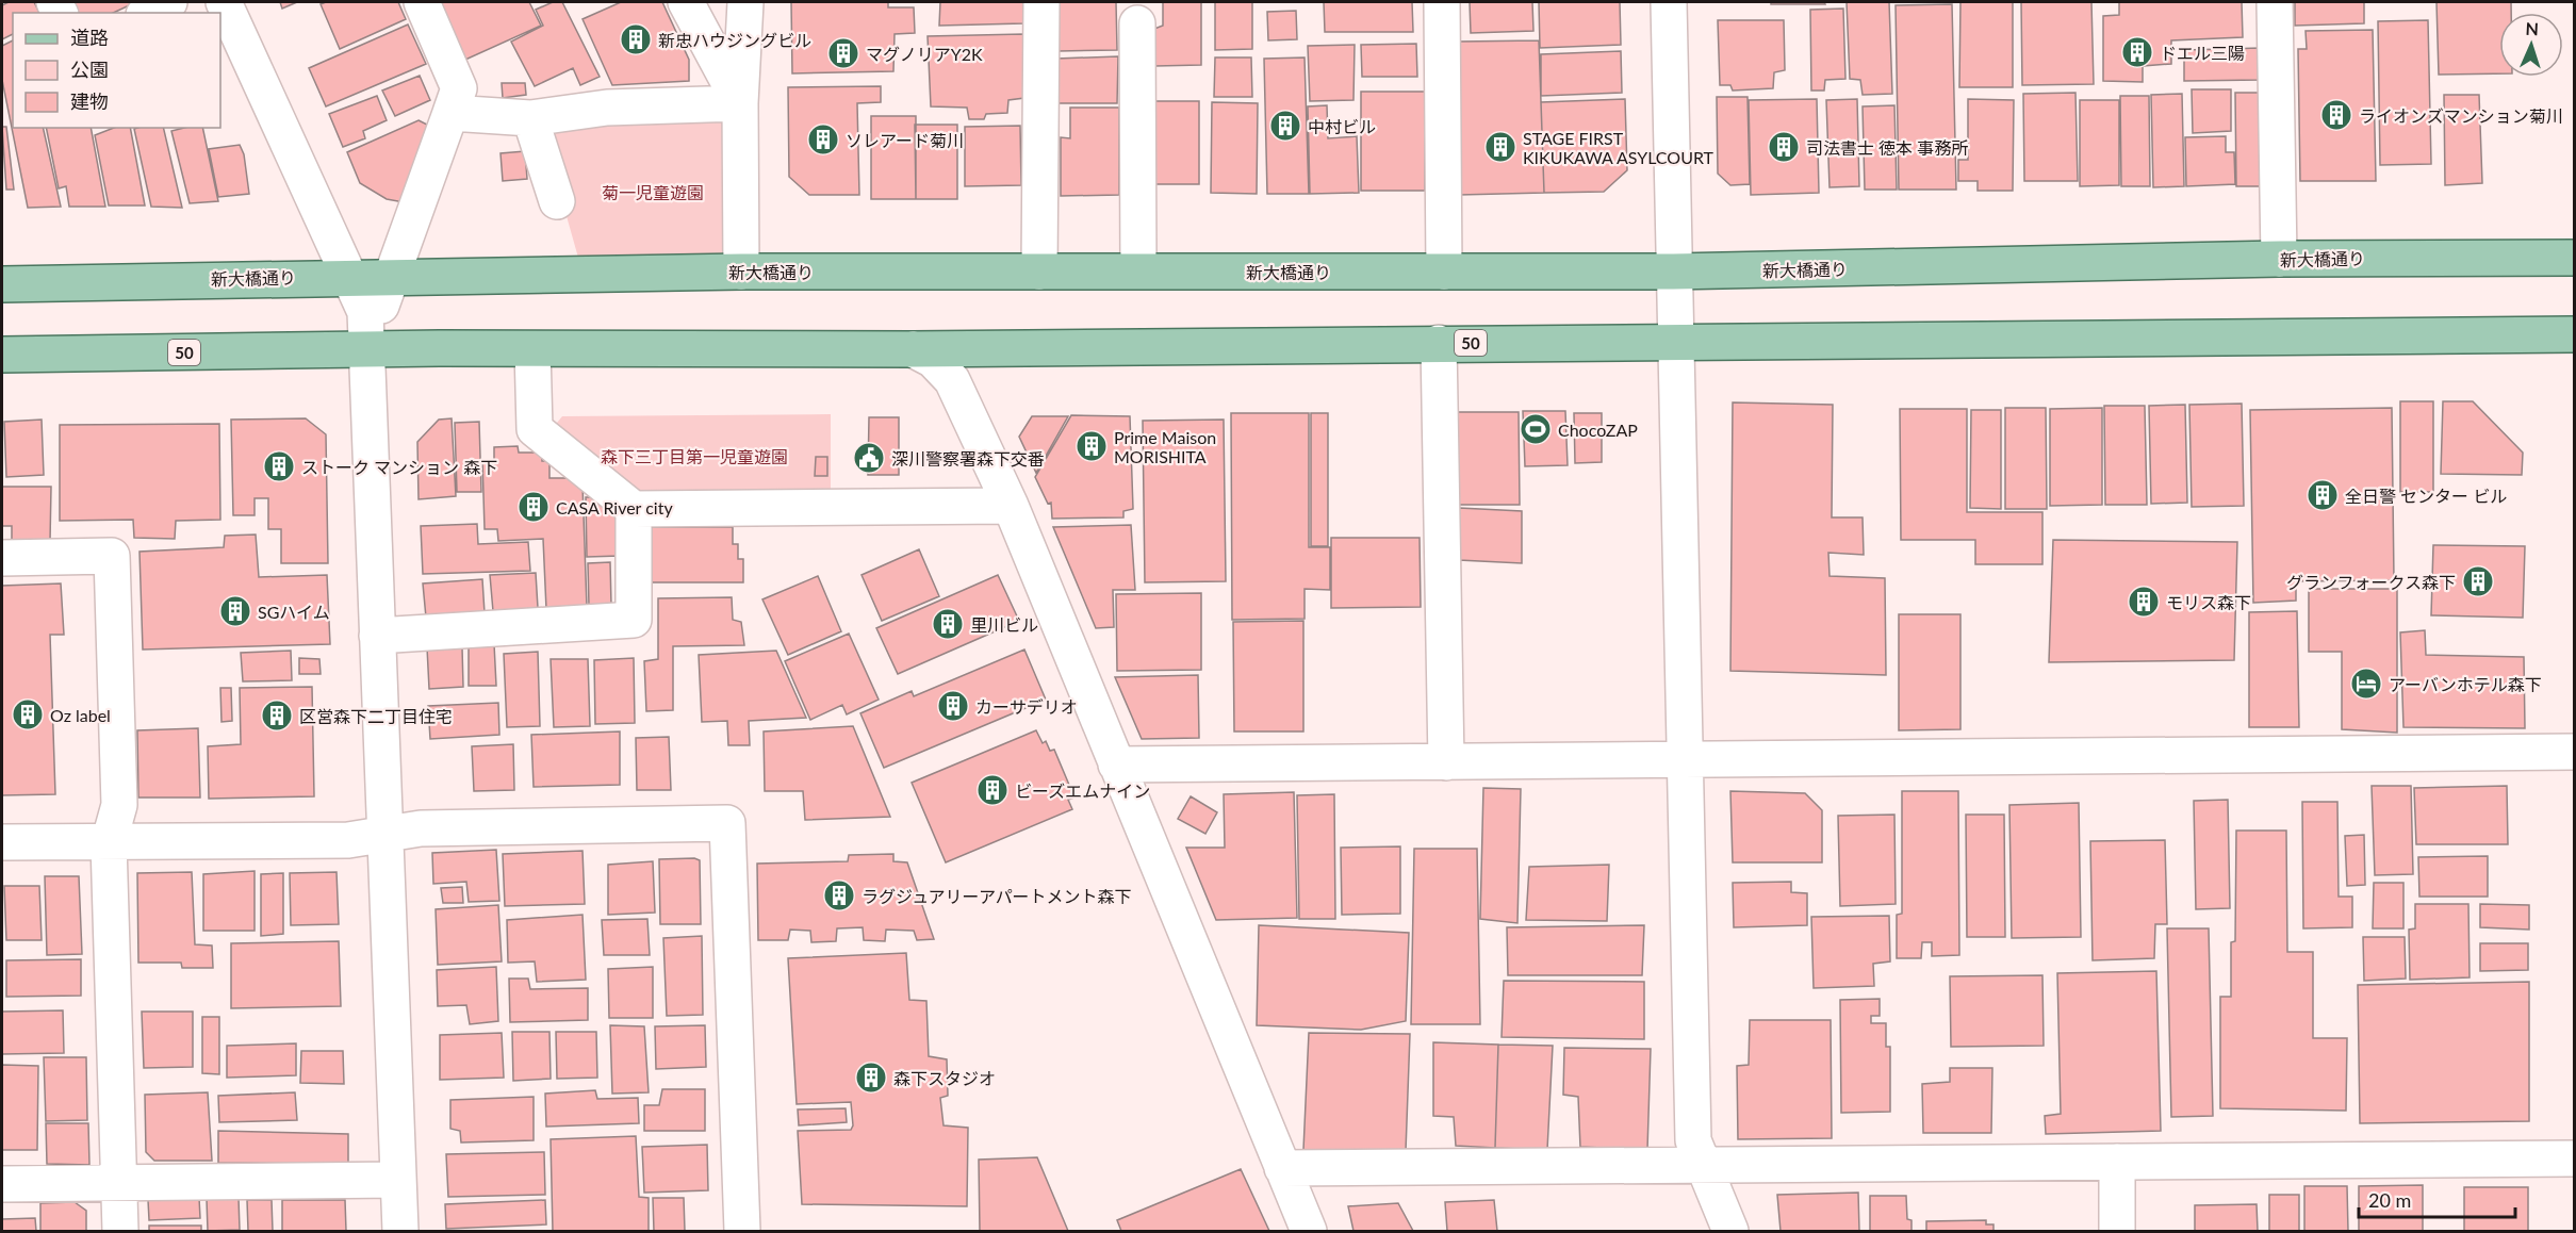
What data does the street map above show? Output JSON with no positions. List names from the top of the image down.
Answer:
{
  "streets": {
    "main road": ["新大橋通り", "50"]
  },
  "parks": ["菊一児童遊園", "森下三丁目第一児童遊園"],
  "places": {
    "building": [
      "新忠ハウジングビル",
      "ドエル三陽",
      "マグノリアY2K",
      "ライオンズマンション菊川",
      "中村ビル",
      "ソレアード菊川",
      "STAGE FIRST KIKUKAWA ASYLCOURT",
      "司法書士 徳本 事務所",
      "Prime Maison MORISHITA",
      "ストーク マンション 森下",
      "全日警 センター ビル",
      "CASA River city",
      "グランフォークス森下",
      "モリス森下",
      "SGハイム",
      "里川ビル",
      "カーサデリオ",
      "Oz label",
      "区営森下二丁目住宅",
      "ビーズエムナイン",
      "ラグジュアリーアパートメント森下",
      "森下スタジオ"
    ],
    "sports": ["ChocoZAP"],
    "public building": ["深川警察署森下交番"],
    "hotel": ["アーバンホテル森下"]
  },
  "legend": ["道路", "公園", "建物"],
  "scale_bar": "20 m",
  "north": "top"
}
